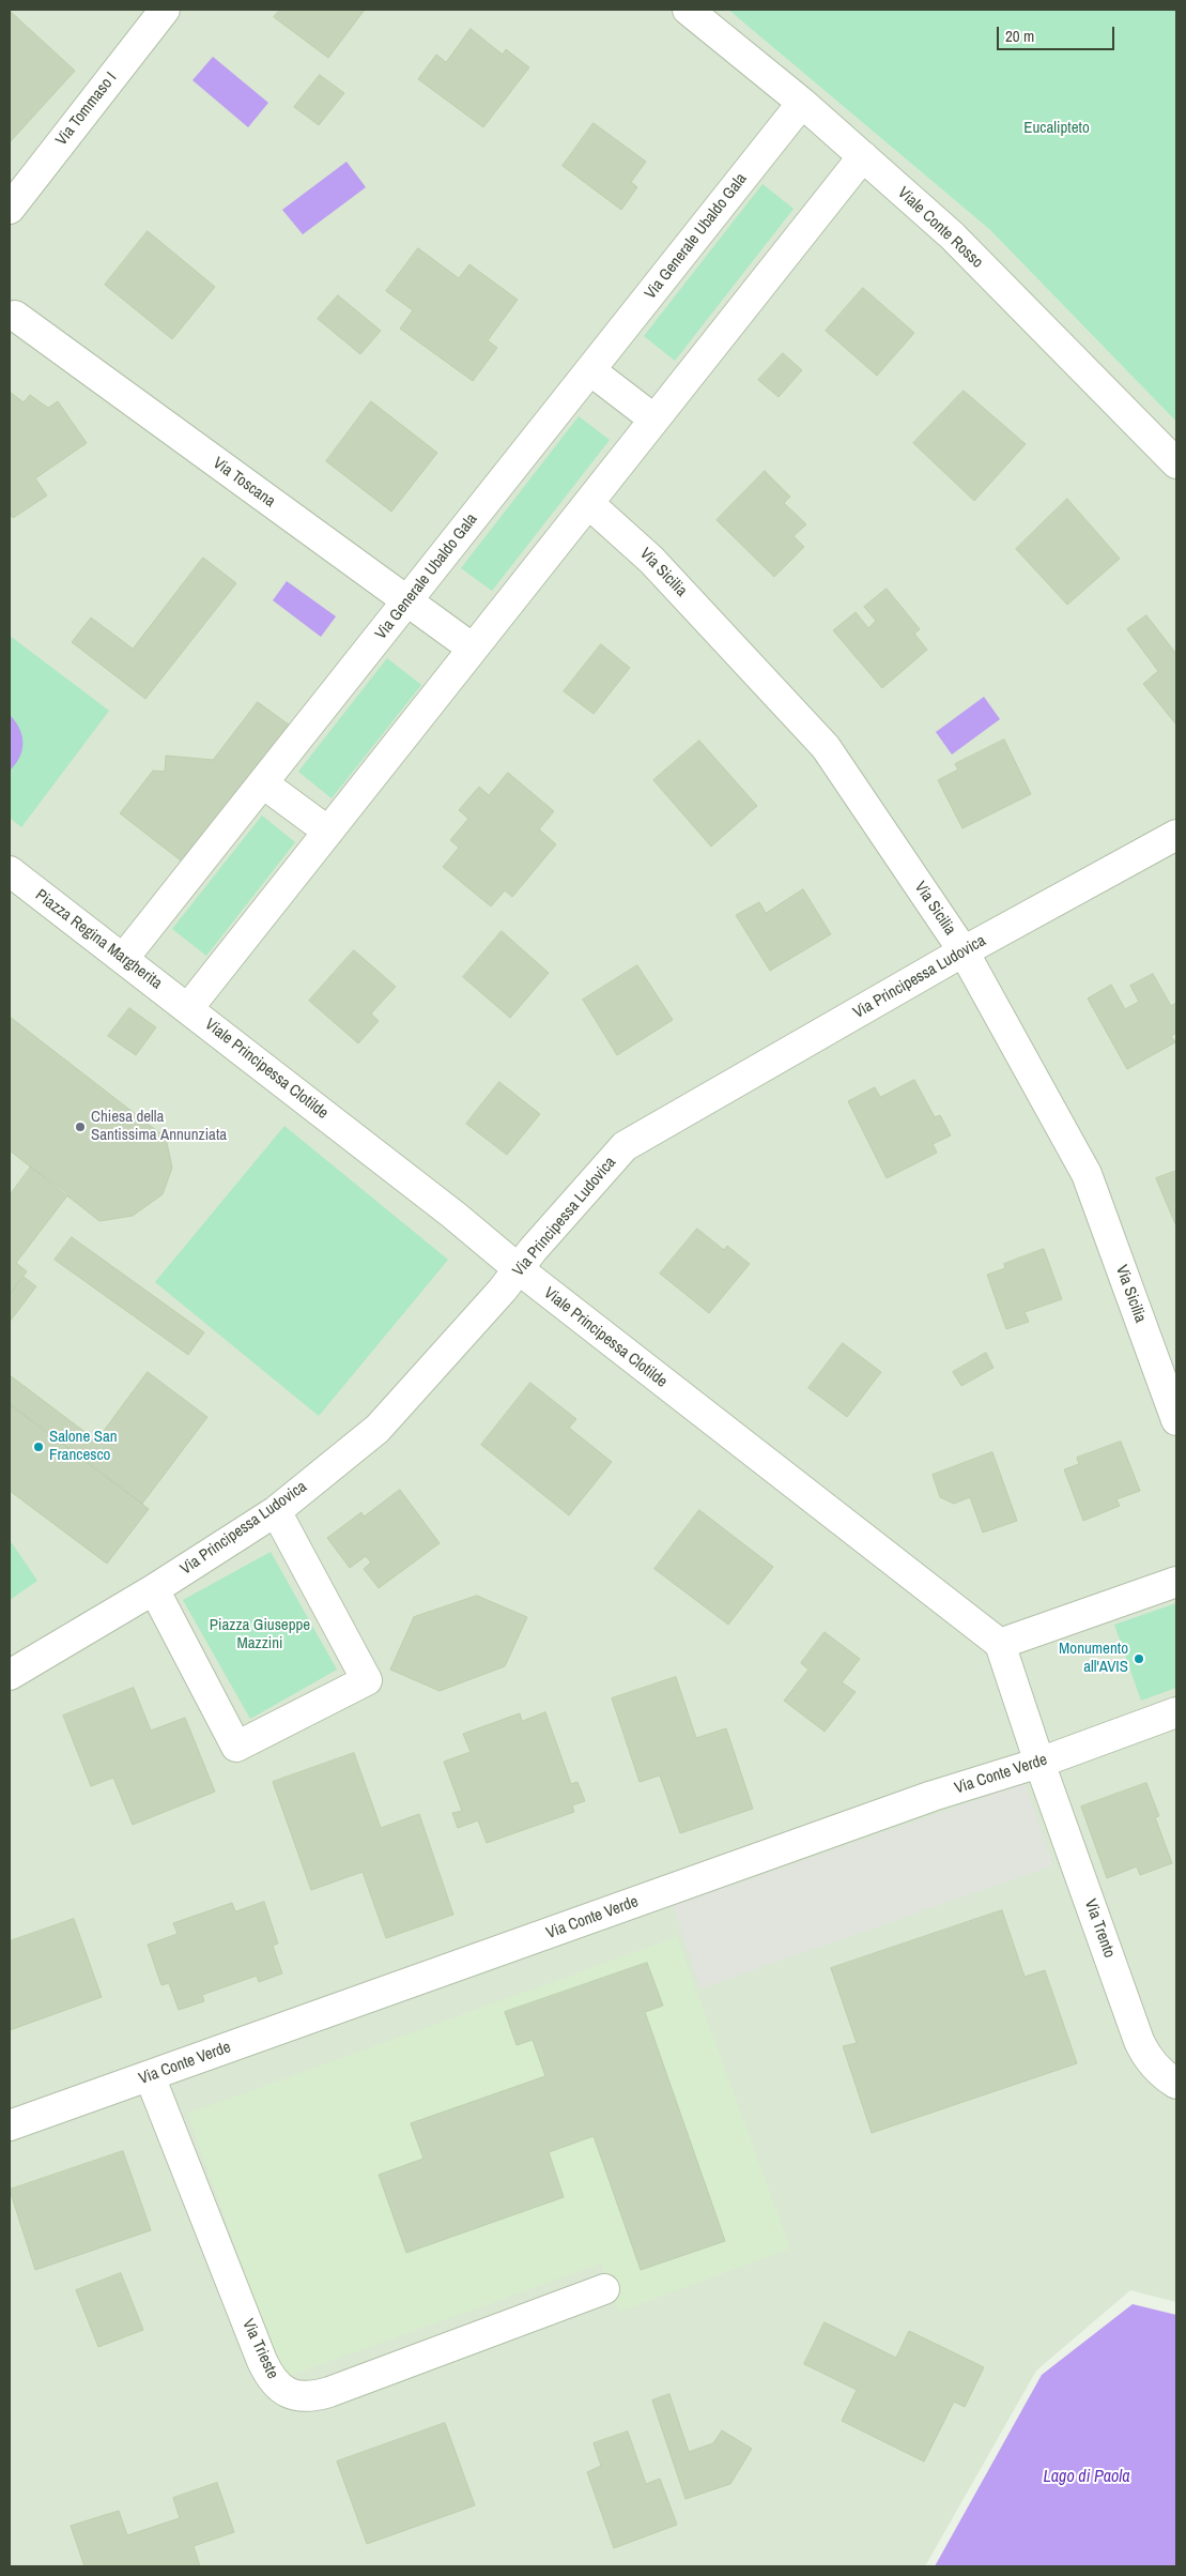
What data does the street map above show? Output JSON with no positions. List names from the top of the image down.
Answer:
{
  "streets": {
    "street": [
      "Via Tommaso I",
      "Viale Conte Rosso",
      "Via Generale Ubaldo Gala",
      "Via Toscana",
      "Via Sicilia",
      "Piazza Regina Margherita",
      "Via Principessa Ludovica",
      "Viale Principessa Clotilde",
      "Via Conte Verde",
      "Via Trento",
      "Via Trieste"
    ]
  },
  "crossings": [
    ["Viale Conte Rosso", "Via Generale Ubaldo Gala"],
    ["Via Generale Ubaldo Gala", "Via Toscana"],
    ["Via Generale Ubaldo Gala", "Piazza Regina Margherita"],
    ["Via Sicilia", "Via Principessa Ludovica"],
    ["Piazza Regina Margherita", "Viale Principessa Clotilde"],
    ["Via Principessa Ludovica", "Viale Principessa Clotilde"],
    ["Viale Principessa Clotilde", "Via Trento"],
    ["Via Conte Verde", "Via Trento"],
    ["Via Conte Verde", "Via Trieste"]
  ],
  "water": ["Lago di Paola"],
  "parks": ["Eucalipteto", "Piazza Giuseppe Mazzini"],
  "places": ["Chiesa della Santissima Annunziata", "Salone San Francesco", "Monumento all'AVIS"],
  "scale_bar": "20 m"
}
